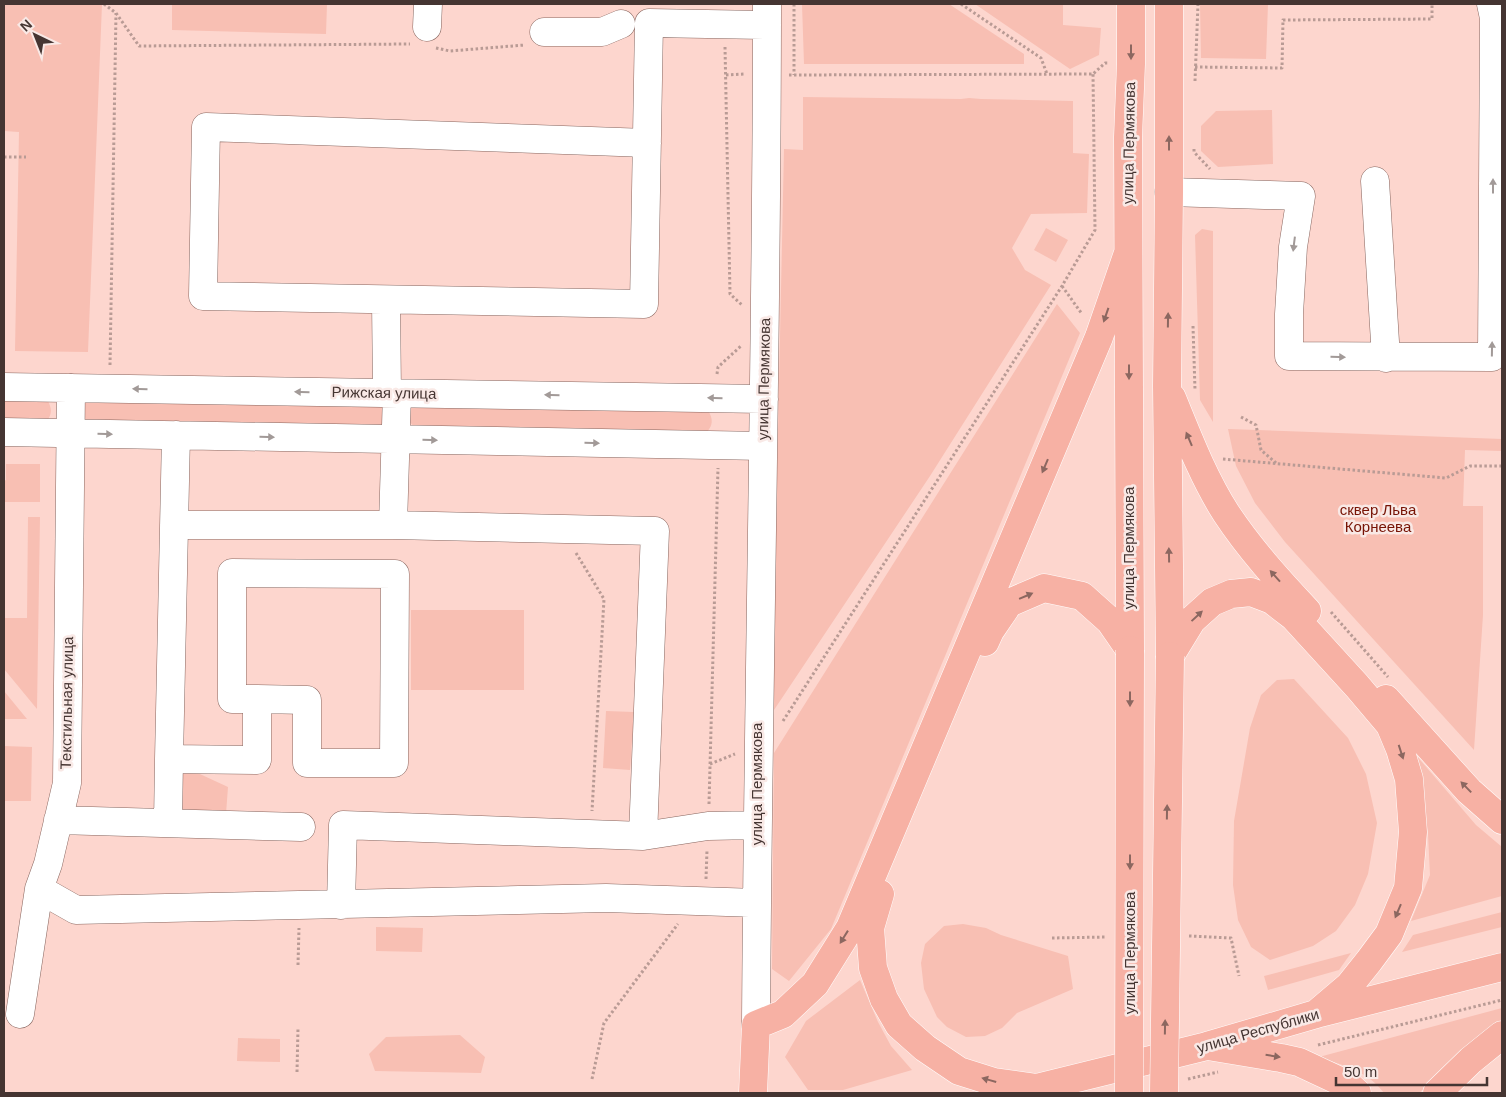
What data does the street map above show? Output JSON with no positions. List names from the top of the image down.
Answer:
{
  "streets": {
    "main road": ["улица Пермякова", "улица Республики"],
    "street": ["Рижская улица", "Текстильная улица"]
  },
  "crossings": [
    ["улица Пермякова", "Рижская улица"],
    ["Рижская улица", "Текстильная улица"]
  ],
  "parks": ["сквер Льва Корнеева"],
  "scale_bar": "50 m",
  "north": "top left"
}
